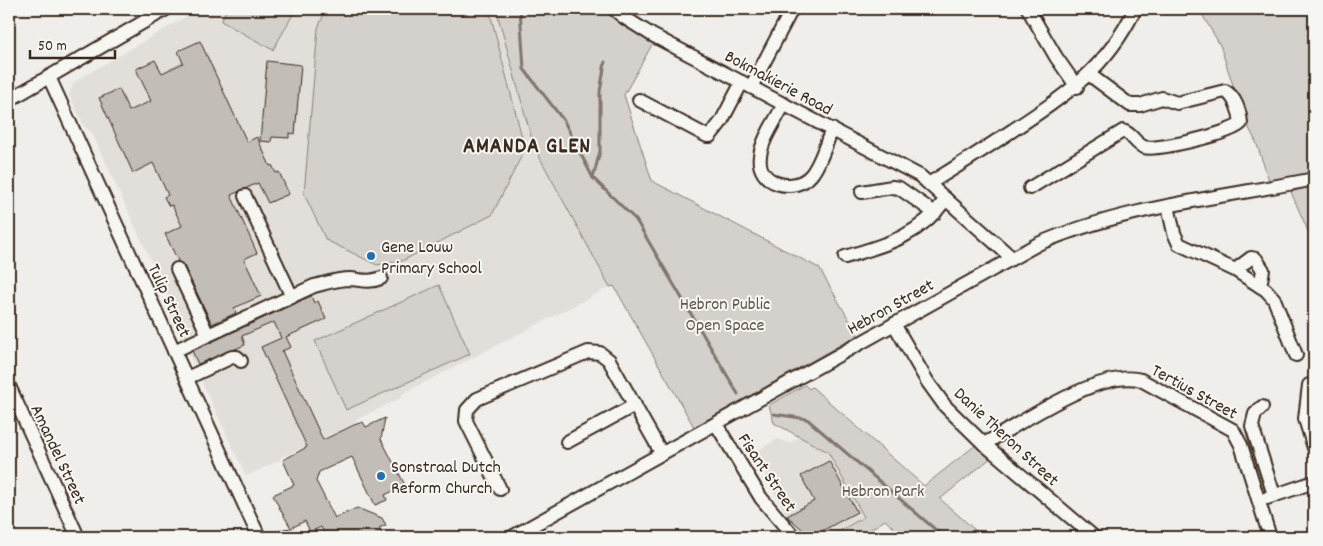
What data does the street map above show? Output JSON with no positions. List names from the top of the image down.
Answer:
{
  "streets": {
    "street": [
      "Bokmakierie Road",
      "Tulip Street",
      "Hebron Street",
      "Tertius Street",
      "Danie Theron Street",
      "Amandel Street",
      "Fisant Street"
    ]
  },
  "crossings": [
    ["Bokmakierie Road", "Hebron Street"],
    ["Hebron Street", "Danie Theron Street"],
    ["Hebron Street", "Fisant Street"],
    ["Tertius Street", "Danie Theron Street"]
  ],
  "districts": ["AMANDA GLEN"],
  "parks": ["Hebron Public Open Space", "Hebron Park"],
  "places": ["Gene Louw Primary School", "Sonstraal Dutch Reform Church"],
  "scale_bar": "50 m"
}
